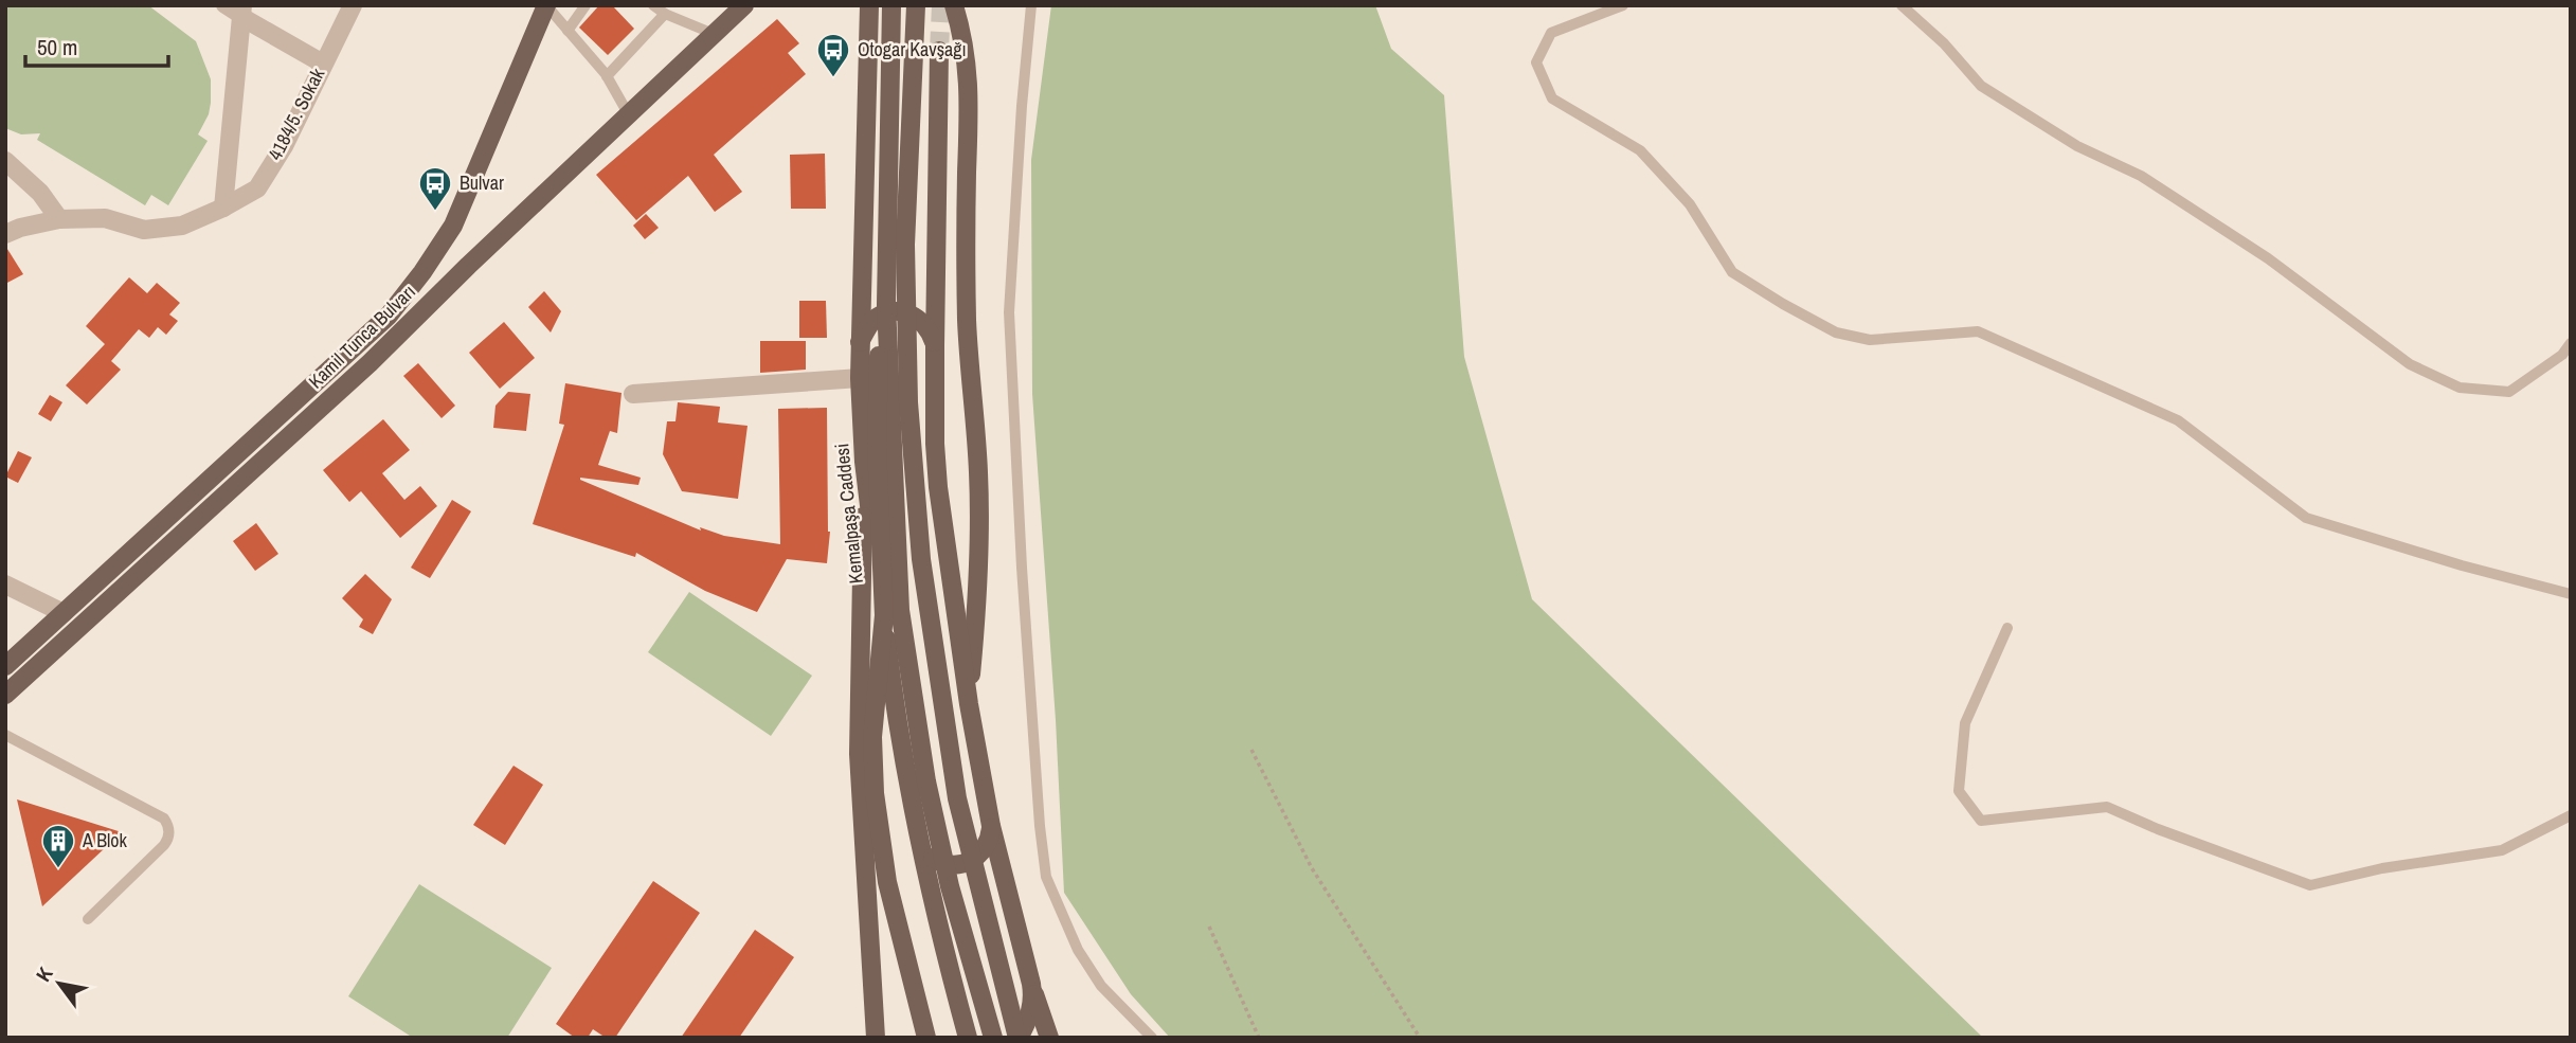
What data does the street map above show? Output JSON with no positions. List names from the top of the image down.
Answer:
{
  "streets": {
    "main road": ["Kamil Tunca Bulvarı", "Kemalpaşa Caddesi"],
    "street": ["4184/5. Sokak"]
  },
  "places": {
    "bus stop": ["Otogar Kavşağı", "Bulvar"],
    "building": ["A Blok"]
  },
  "scale_bar": "50 m",
  "north": "top left"
}
